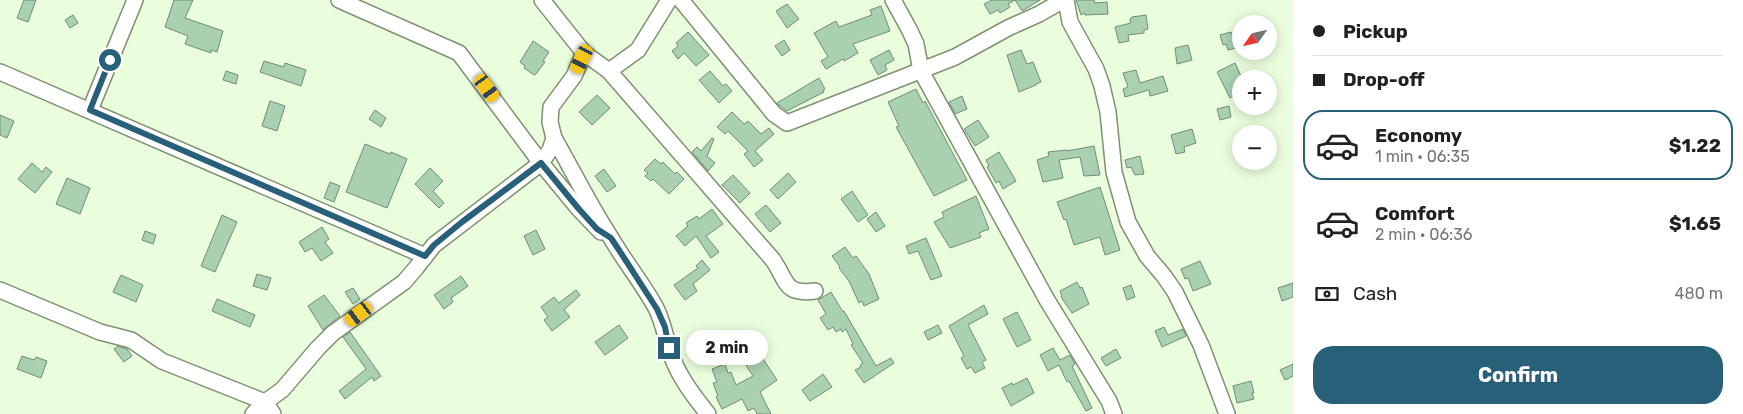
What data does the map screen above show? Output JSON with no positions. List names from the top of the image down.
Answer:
{
  "north": "bottom left",
  "page": {
    "banner": ["Pickup", "Drop-off"],
    "map_buttons": ["+", "−"],
    "list": [
      {
        "name": "Economy",
        "note": "1 min · 06:35",
        "value": "$1.22"
      },
      {
        "name": "Comfort",
        "note": "2 min · 06:36",
        "value": "$1.65"
      }
    ],
    "pay": ["Cash", "480 m"],
    "bubble": "2 min",
    "buttons": "Confirm"
  }
}
